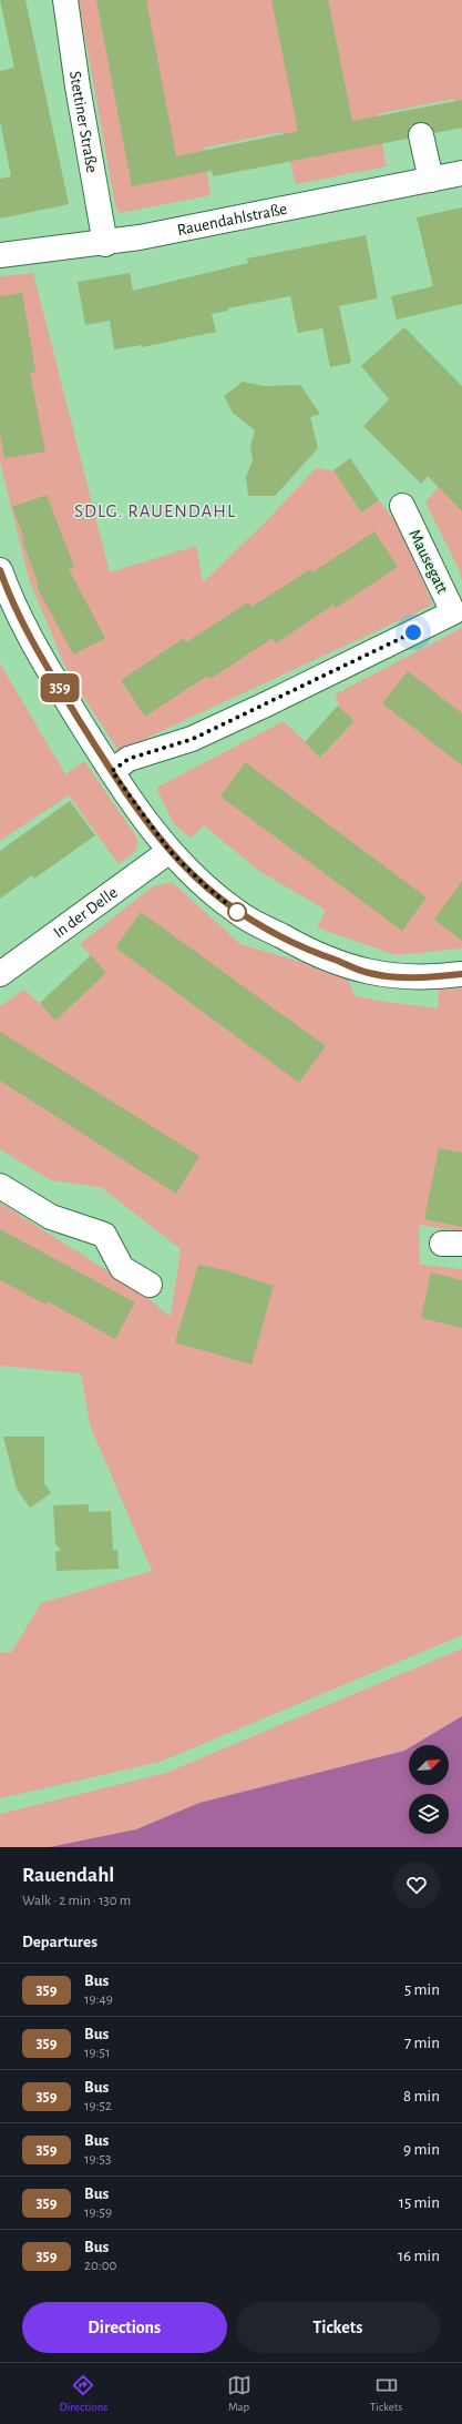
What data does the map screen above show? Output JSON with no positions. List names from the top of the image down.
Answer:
{
  "streets": {
    "street": [
      "Stettiner Straße",
      "Rauendahlstraße",
      "Mausegatt",
      "In der Delle"
    ]
  },
  "crossings": [
    ["Stettiner Straße", "Rauendahlstraße"]
  ],
  "districts": ["SDLG. RAUENDAHL"],
  "lines": ["bus line 359"],
  "north": "top right",
  "page": {
    "on_map": "359",
    "heading": [
      ["Rauendahl", "Walk · 2 min · 130 m"],
      "Departures"
    ],
    "list": [
      {
        "mark": "359",
        "name": "Bus",
        "note": "19:49",
        "value": "5 min"
      },
      {
        "mark": "359",
        "name": "Bus",
        "note": "19:51",
        "value": "7 min"
      },
      {
        "mark": "359",
        "name": "Bus",
        "note": "19:52",
        "value": "8 min"
      },
      {
        "mark": "359",
        "name": "Bus",
        "note": "19:53",
        "value": "9 min"
      },
      {
        "mark": "359",
        "name": "Bus",
        "note": "19:59",
        "value": "15 min"
      },
      {
        "mark": "359",
        "name": "Bus",
        "note": "20:00",
        "value": "16 min"
      }
    ],
    "buttons": ["Directions", "Tickets"],
    "tabs": ["Directions", "Map", "Tickets"]
  }
}
